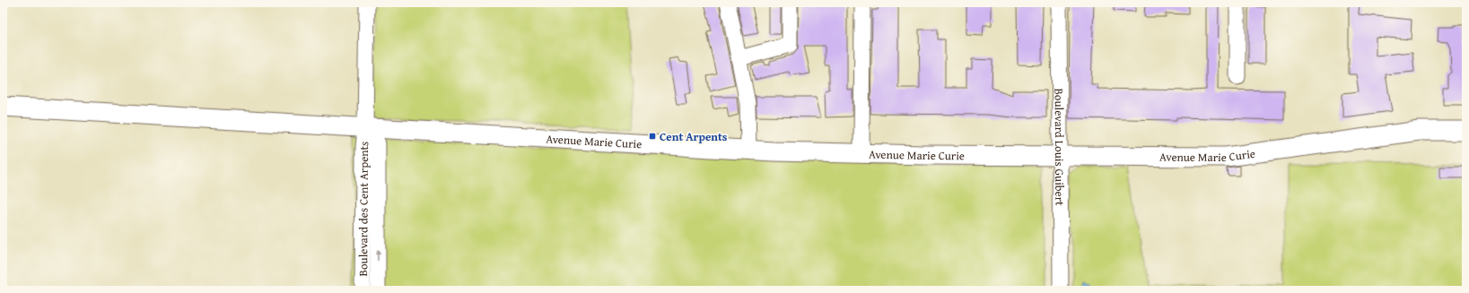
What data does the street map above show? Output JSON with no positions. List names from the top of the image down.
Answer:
{
  "streets": {
    "main road": ["Avenue Marie Curie"],
    "street": ["Boulevard Louis Guibert", "Boulevard des Cent Arpents"]
  },
  "crossings": [
    ["Avenue Marie Curie", "Boulevard Louis Guibert"],
    ["Avenue Marie Curie", "Boulevard des Cent Arpents"]
  ],
  "places": {
    "transit": ["Cent Arpents"]
  }
}
